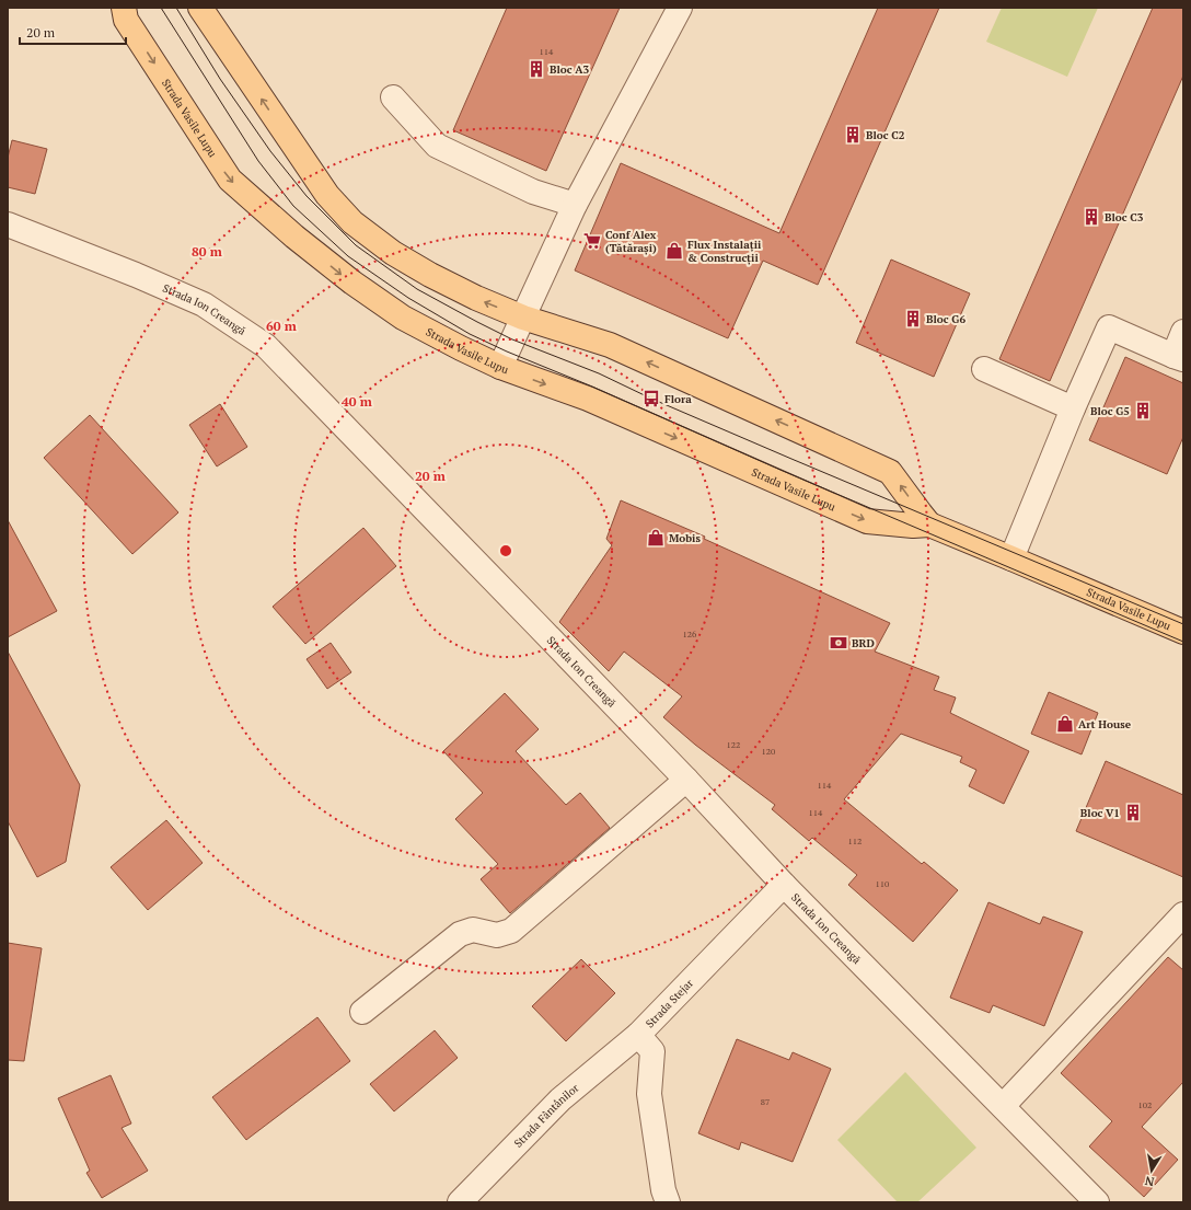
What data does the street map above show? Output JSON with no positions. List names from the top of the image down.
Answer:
{
  "streets": {
    "main road": ["Strada Vasile Lupu"],
    "street": ["Strada Ion Creangă", "Strada Stejar", "Strada Fântânilor"]
  },
  "crossings": [
    ["Strada Ion Creangă", "Strada Stejar"],
    ["Strada Stejar", "Strada Fântânilor"]
  ],
  "places": {
    "building": [
      "Bloc A3",
      "Bloc C2",
      "Bloc C3",
      "Bloc G6",
      "Bloc G5",
      "Bloc V1"
    ],
    "supermarket": ["Conf Alex (Tătărași)"],
    "shop": ["Flux Instalații & Construcții", "Mobis", "Art House"],
    "bus stop": ["Flora"],
    "bank": ["BRD"]
  },
  "house_numbers": [
    "114",
    "126",
    "122",
    "120",
    "114",
    "114",
    "112",
    "110",
    "87",
    "102"
  ],
  "scale_bar": "20 m",
  "north": "bottom",
  "rings": [
    "80 m",
    "60 m",
    "40 m",
    "20 m"
  ]
}
